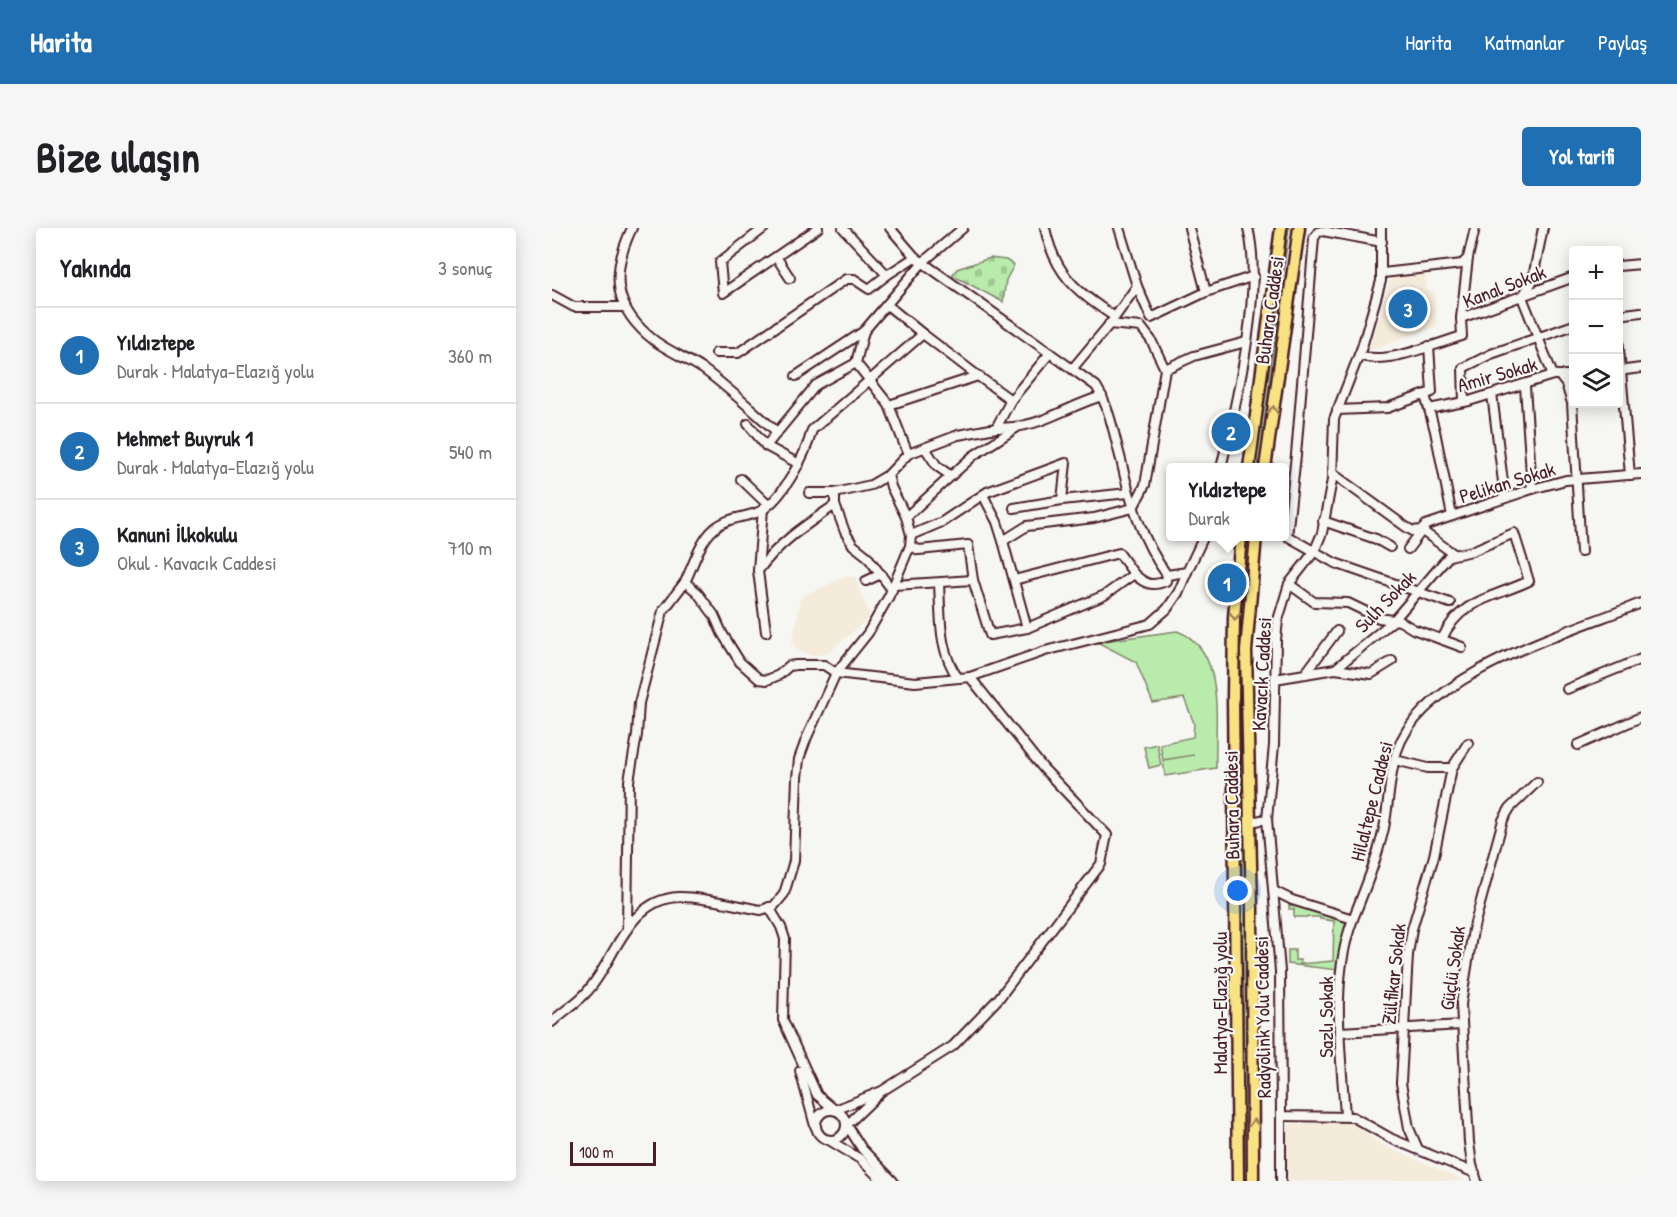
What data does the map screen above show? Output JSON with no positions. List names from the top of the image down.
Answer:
{
  "streets": {
    "highway": ["Buhara Caddesi", "Malatya-Elazığ yolu"],
    "street": [
      "Kanal Sokak",
      "Amir Sokak",
      "Pelikan Sokak",
      "Sulh Sokak",
      "Kavacık Caddesi",
      "Hilaltepe Caddesi",
      "Güçlü Sokak",
      "Zülfikar Sokak",
      "Radyolink Yolu Caddesi",
      "Sazlı Sokak"
    ]
  },
  "crossings": [
    ["Kanal Sokak", "Kavacık Caddesi"],
    ["Kavacık Caddesi", "Radyolink Yolu Caddesi"],
    ["Hilaltepe Caddesi", "Sazlı Sokak"],
    ["Güçlü Sokak", "Radyolink Yolu Caddesi"],
    ["Zülfikar Sokak", "Radyolink Yolu Caddesi"],
    ["Radyolink Yolu Caddesi", "Sazlı Sokak"]
  ],
  "one_way": ["Malatya-Elazığ yolu"],
  "scale_bar": "100 m",
  "page": {
    "header": "Harita",
    "nav": ["Harita", "Katmanlar", "Paylaş"],
    "buttons": "Yol tarifi",
    "title": "Bize ulaşın",
    "heading": ["Yakında", "3 sonuç"],
    "map_buttons": ["+", "−"],
    "pins": ["3", "2", "1"],
    "list": [
      {
        "mark": "1",
        "name": "Yıldıztepe",
        "note": "Durak · Malatya-Elazığ yolu",
        "value": "360 m"
      },
      {
        "mark": "2",
        "name": "Mehmet Buyruk 1",
        "note": "Durak · Malatya-Elazığ yolu",
        "value": "540 m"
      },
      {
        "mark": "3",
        "name": "Kanuni İlkokulu",
        "note": "Okul · Kavacık Caddesi",
        "value": "710 m"
      }
    ],
    "popup": ["Yıldıztepe", "Durak"],
    "scale": "100 m"
  }
}
